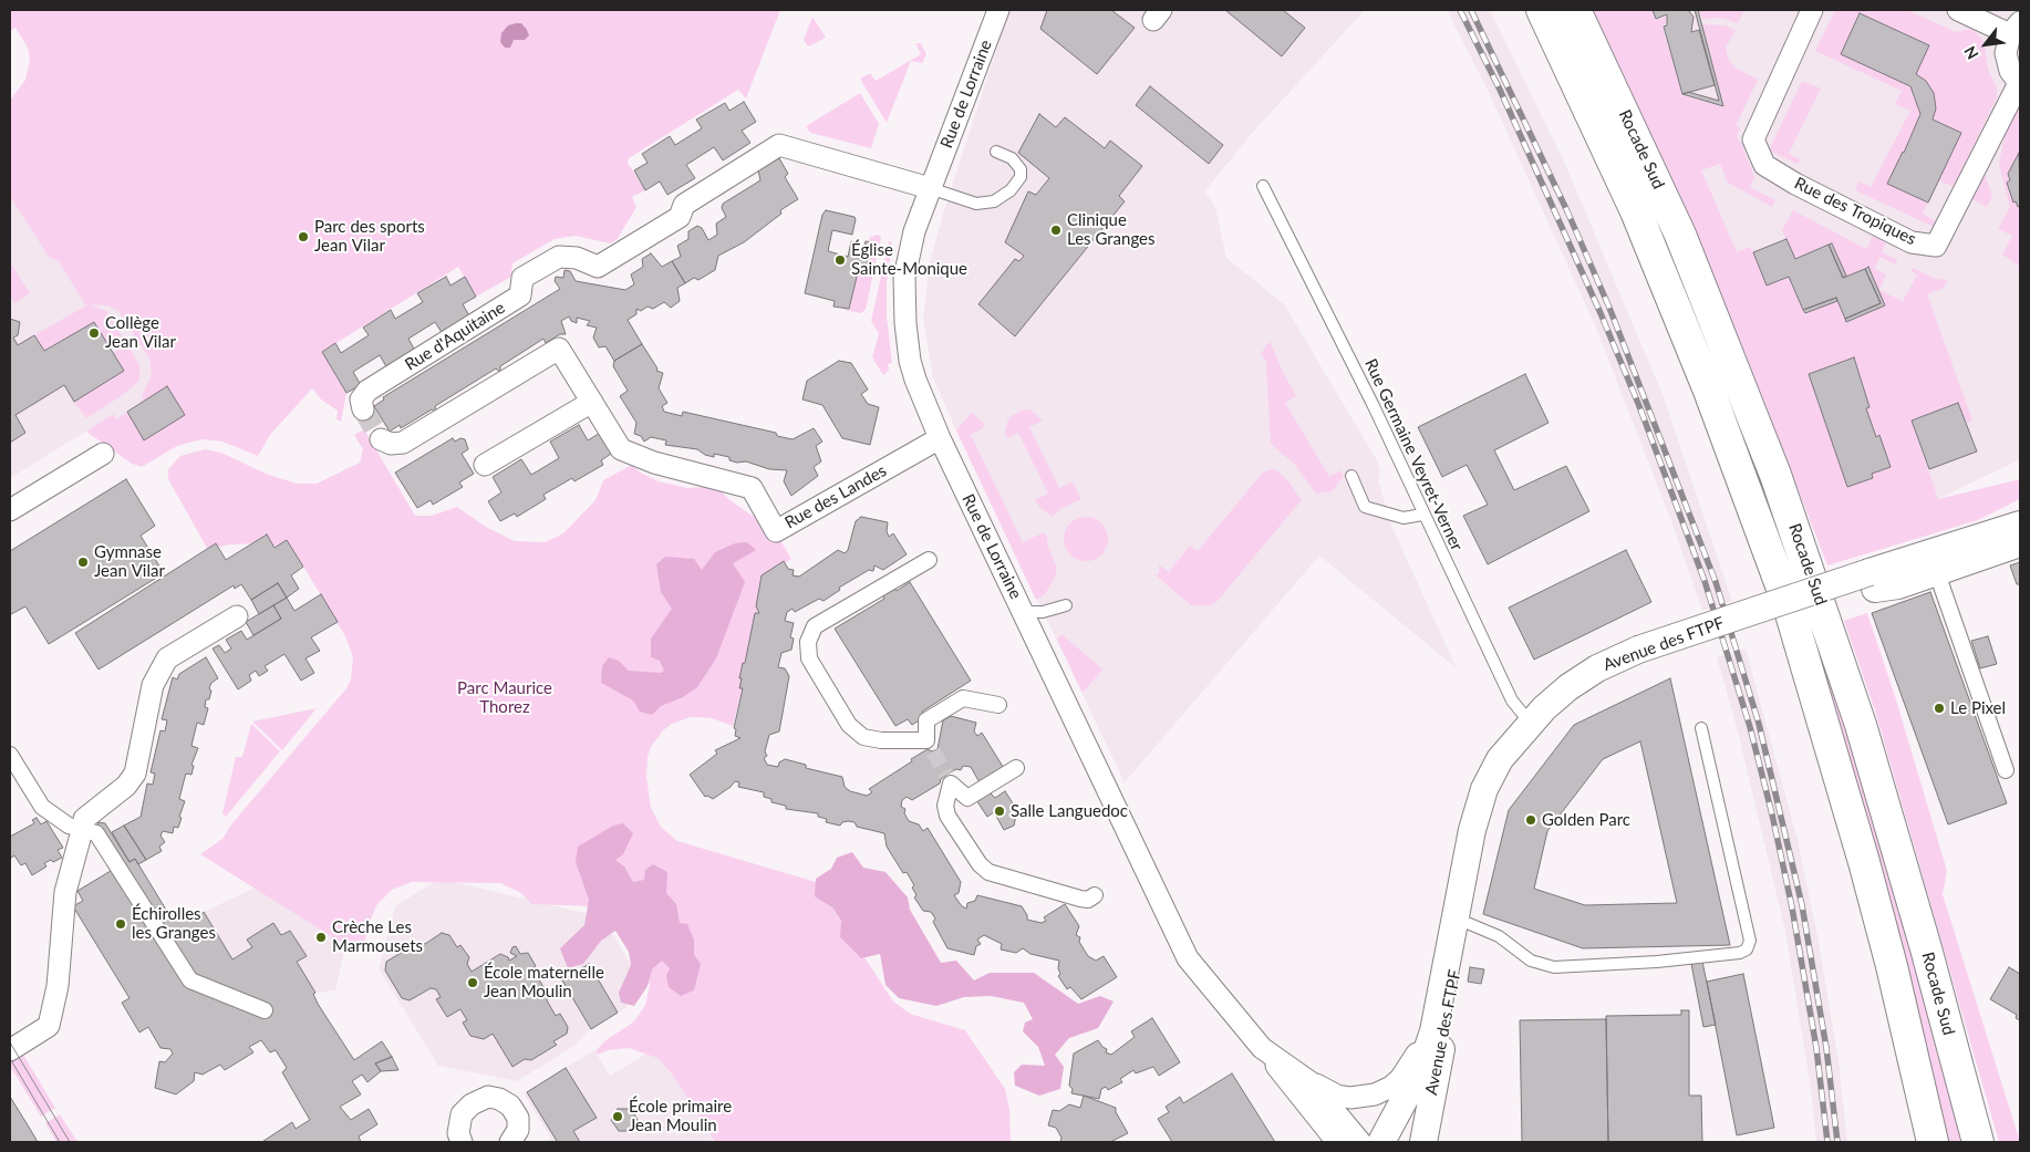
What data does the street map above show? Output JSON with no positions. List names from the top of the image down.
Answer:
{
  "streets": {
    "highway": ["Rocade Sud"],
    "street": [
      "Rue de Lorraine",
      "Rue des Tropiques",
      "Rue d'Aquitaine",
      "Rue des Landes",
      "Avenue des FTPF"
    ],
    "lane": ["Rue Germaine Veyret-Verner"]
  },
  "crossings": [
    ["Rue de Lorraine", "Rue d'Aquitaine"],
    ["Rue de Lorraine", "Rue des Landes"],
    ["Rue Germaine Veyret-Verner", "Avenue des FTPF"]
  ],
  "parks": ["Parc Maurice Thorez"],
  "places": [
    "Clinique Les Granges",
    "Parc des sports Jean Vilar",
    "Église Sainte-Monique",
    "Collège Jean Vilar",
    "Gymnase Jean Vilar",
    "Le Pixel",
    "Salle Languedoc",
    "Golden Parc",
    "Échirolles les Granges",
    "Crèche Les Marmousets",
    "École maternelle Jean Moulin",
    "École primaire Jean Moulin"
  ],
  "north": "bottom left"
}
